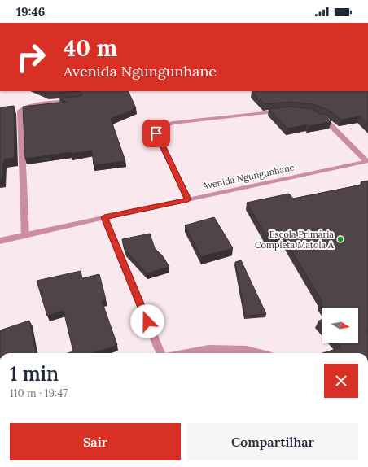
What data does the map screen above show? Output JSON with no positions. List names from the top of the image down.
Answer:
{
  "streets": {
    "street": ["Avenida Ngungunhane"]
  },
  "places": ["Escola Primária Completa Matola A"],
  "north": "right",
  "page": {
    "status": "19:46",
    "turn": ["40 m", "Avenida Ngungunhane"],
    "heading": ["1 min", "110 m · 19:47"],
    "buttons": ["Sair", "Compartilhar"]
  }
}
